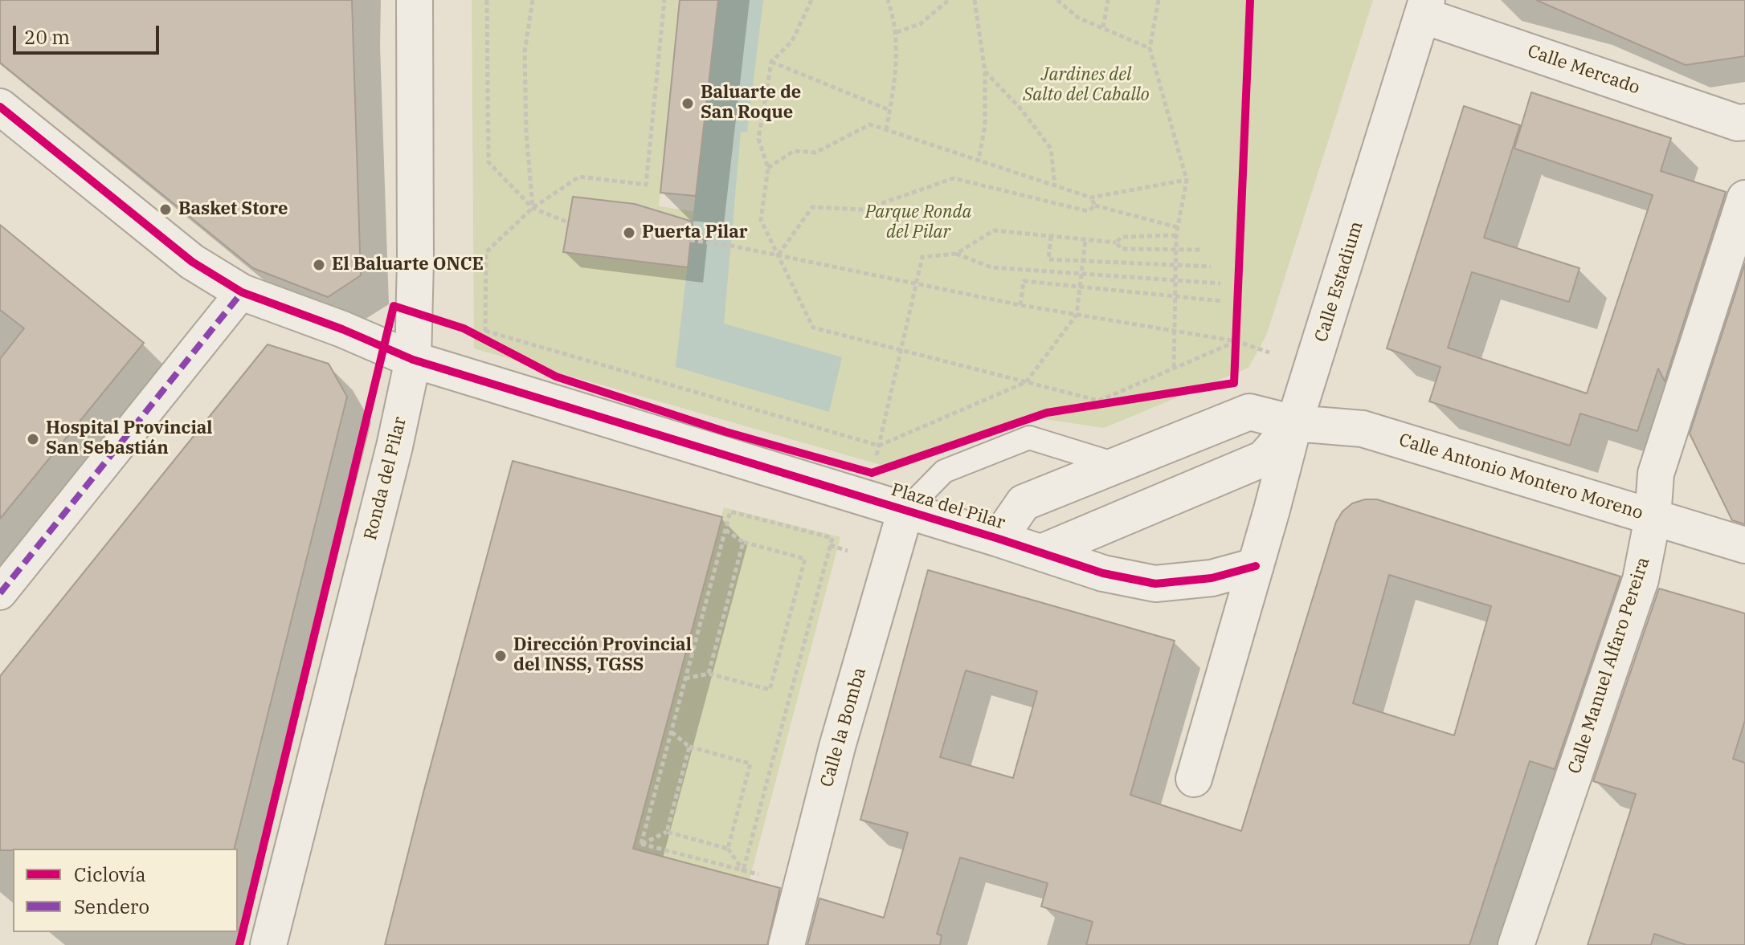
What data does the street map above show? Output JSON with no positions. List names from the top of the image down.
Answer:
{
  "streets": {
    "street": [
      "Calle Mercado",
      "Calle Estadium",
      "Calle Antonio Montero Moreno",
      "Ronda del Pilar",
      "Plaza del Pilar",
      "Calle Manuel Alfaro Pereira",
      "Calle la Bomba"
    ]
  },
  "crossings": [
    ["Calle Mercado", "Calle Estadium"],
    ["Calle Estadium", "Calle Antonio Montero Moreno"],
    ["Calle Estadium", "Plaza del Pilar"],
    ["Calle Antonio Montero Moreno", "Plaza del Pilar"],
    ["Calle Antonio Montero Moreno", "Calle Manuel Alfaro Pereira"],
    ["Ronda del Pilar", "Plaza del Pilar"],
    ["Plaza del Pilar", "Calle la Bomba"]
  ],
  "parks": ["Jardines del Salto del Caballo", "Parque Ronda del Pilar"],
  "places": [
    "Baluarte de San Roque",
    "Basket Store",
    "Puerta Pilar",
    "El Baluarte ONCE",
    "Hospital Provincial San Sebastián",
    "Dirección Provincial del INSS, TGSS"
  ],
  "legend": ["Ciclovía", "Sendero"],
  "scale_bar": "20 m"
}
